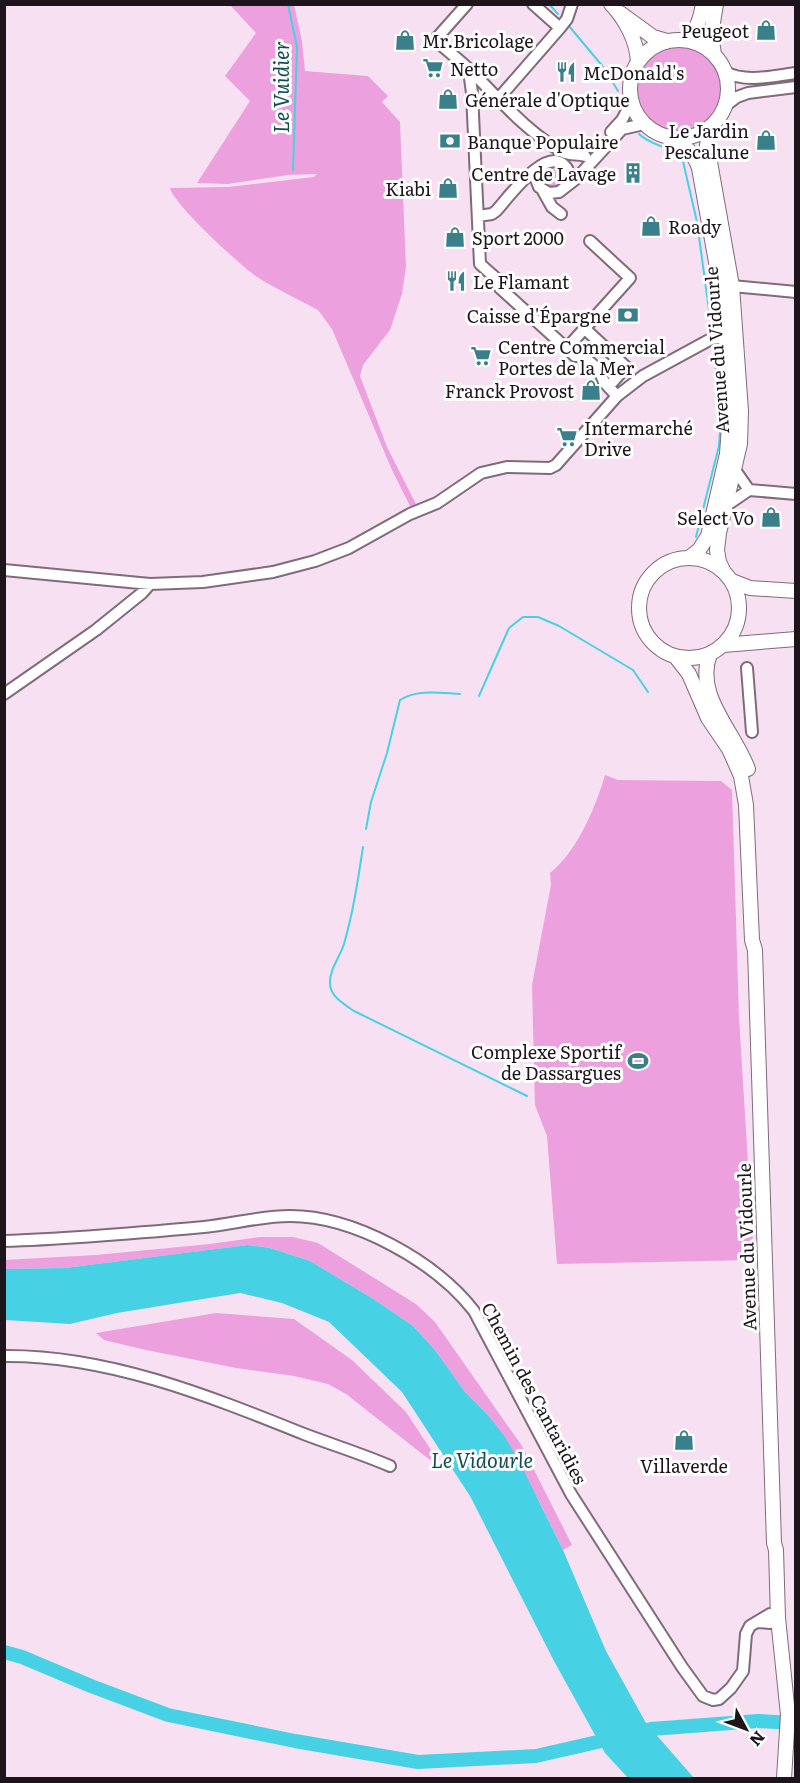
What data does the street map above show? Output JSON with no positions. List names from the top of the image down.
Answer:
{
  "streets": {
    "main road": ["Avenue du Vidourle"],
    "street": ["Chemin des Cantaridies"]
  },
  "crossings": [
    ["Avenue du Vidourle", "Chemin des Cantaridies"]
  ],
  "water": ["Le Vuidier", "Le Vidourle"],
  "places": {
    "shop": [
      "Peugeot",
      "Mr.Bricolage",
      "Générale d'Optique",
      "Le Jardin Pescalune",
      "Kiabi",
      "Roady",
      "Sport 2000",
      "Franck Provost",
      "Select Vo",
      "Villaverde"
    ],
    "supermarket": ["Netto", "Centre Commercial Portes de la Mer", "Intermarché Drive"],
    "restaurant": ["McDonald's", "Le Flamant"],
    "bank": ["Banque Populaire", "Caisse d'Épargne"],
    "building": ["Centre de Lavage"],
    "sports": ["Complexe Sportif de Dassargues"]
  },
  "north": "bottom right"
}
